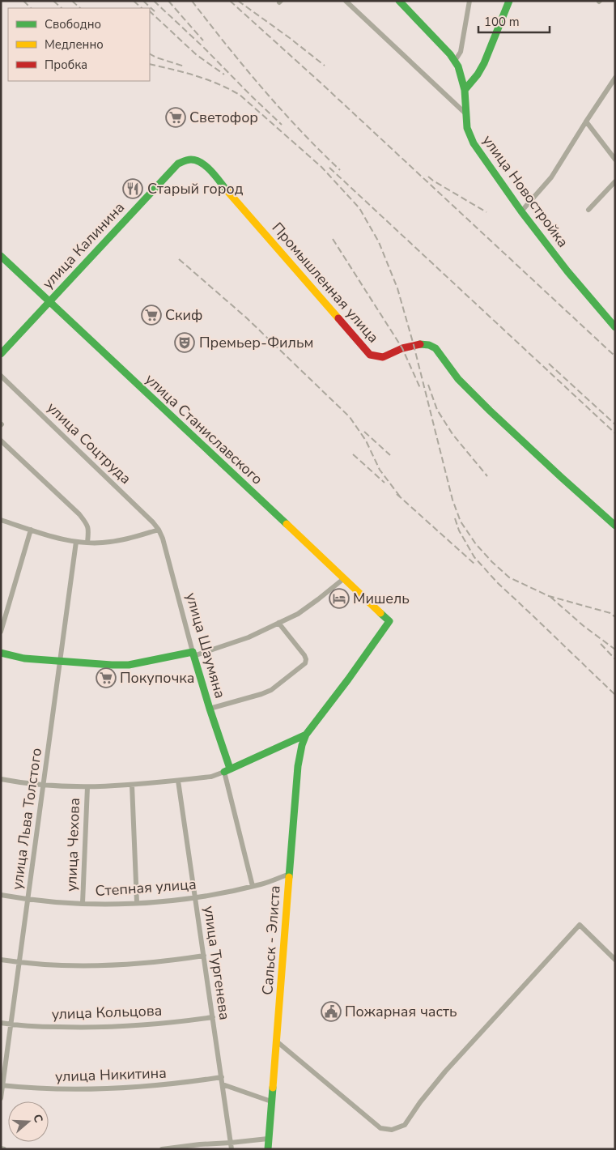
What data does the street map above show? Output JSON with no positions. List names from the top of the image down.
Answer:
{
  "streets": {
    "main road": [
      "улица Новостройка",
      "улица Калинина",
      "Промышленная улица",
      "улица Станиславского",
      "улица Шаумяна",
      "Сальск - Элиста"
    ],
    "street": [
      "улица Соцтруда",
      "улица Льва Толстого",
      "улица Чехова",
      "Степная улица",
      "улица Тургенева",
      "улица Кольцова",
      "улица Никитина"
    ]
  },
  "crossings": [
    ["улица Калинина", "Промышленная улица"],
    ["улица Калинина", "улица Станиславского"],
    ["улица Станиславского", "Сальск - Элиста"],
    ["улица Соцтруда", "улица Шаумяна"],
    ["улица Шаумяна", "Степная улица"],
    ["улица Льва Толстого", "Степная улица"],
    ["улица Льва Толстого", "улица Кольцова"],
    ["улица Льва Толстого", "улица Никитина"],
    ["улица Чехова", "Степная улица"],
    ["Степная улица", "Сальск - Элиста"],
    ["Степная улица", "улица Тургенева"],
    ["улица Тургенева", "улица Кольцова"],
    ["улица Тургенева", "улица Никитина"]
  ],
  "places": {
    "supermarket": ["Светофор", "Скиф", "Покупочка"],
    "restaurant": ["Старый город"],
    "theatre": ["Премьер-Фильм"],
    "hotel": ["Мишель"],
    "public building": ["Пожарная часть"]
  },
  "legend": ["Свободно", "Медленно", "Пробка"],
  "scale_bar": "100 m",
  "north": "right"
}
